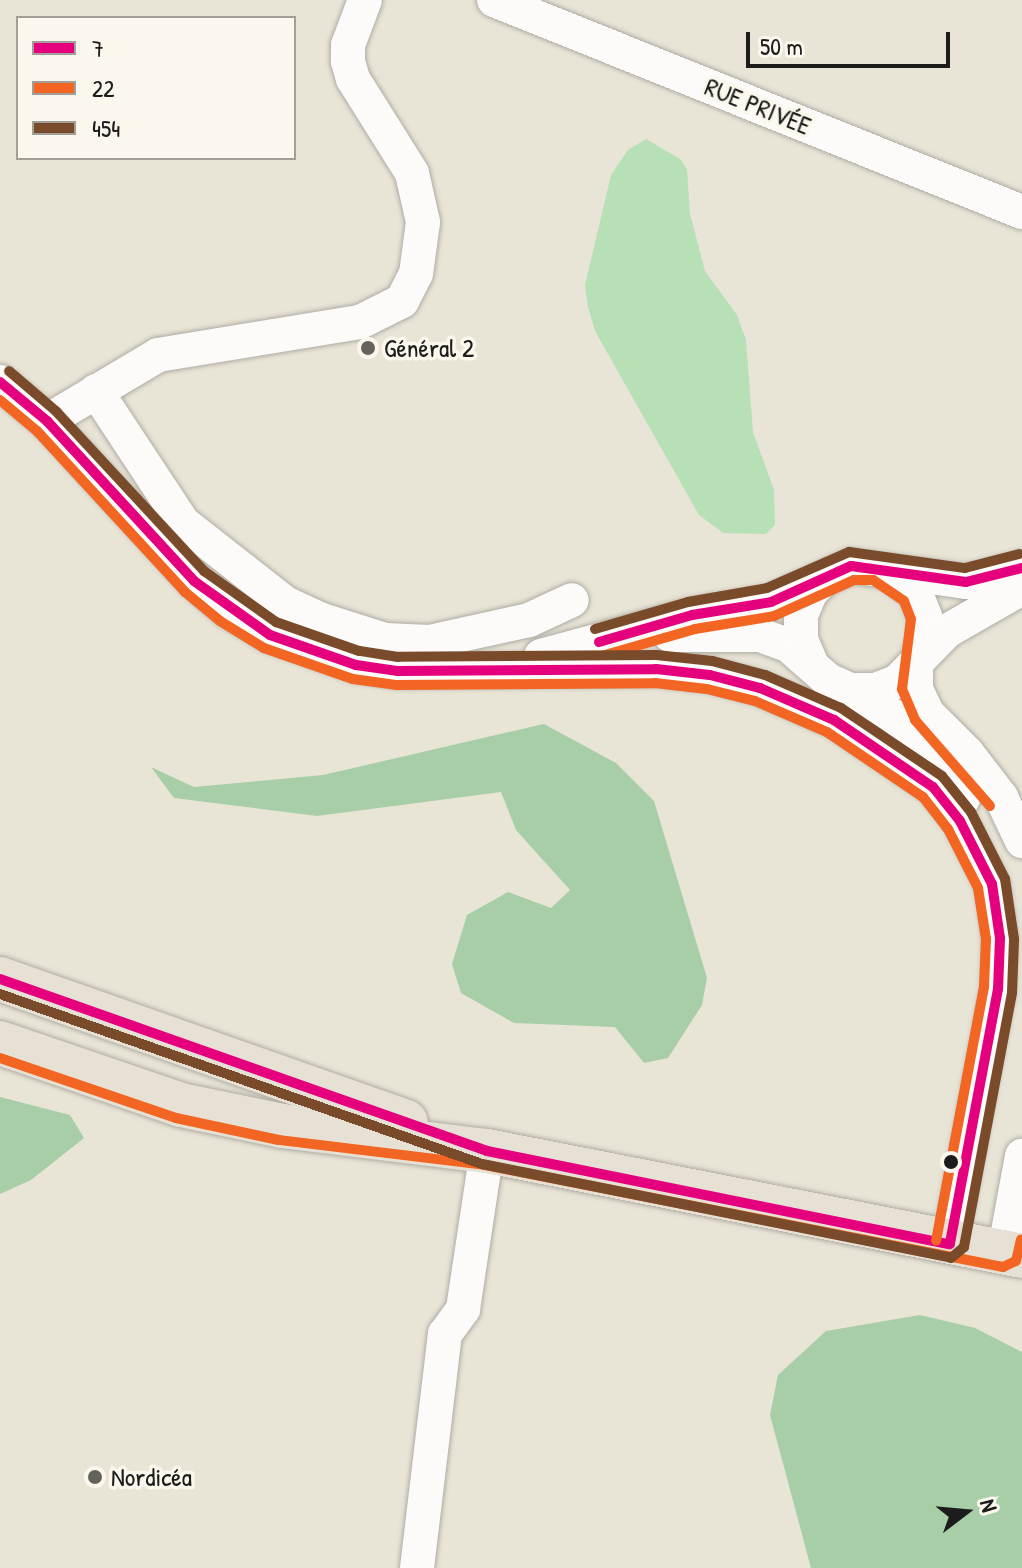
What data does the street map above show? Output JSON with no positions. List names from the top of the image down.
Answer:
{
  "streets": {
    "lane": ["RUE PRIVÉE"]
  },
  "places": ["Général 2", "Nordicéa"],
  "lines": ["transit line 454", "transit line 7", "transit line 22"],
  "legend": ["7", "22", "454"],
  "scale_bar": "50 m",
  "north": "right"
}
